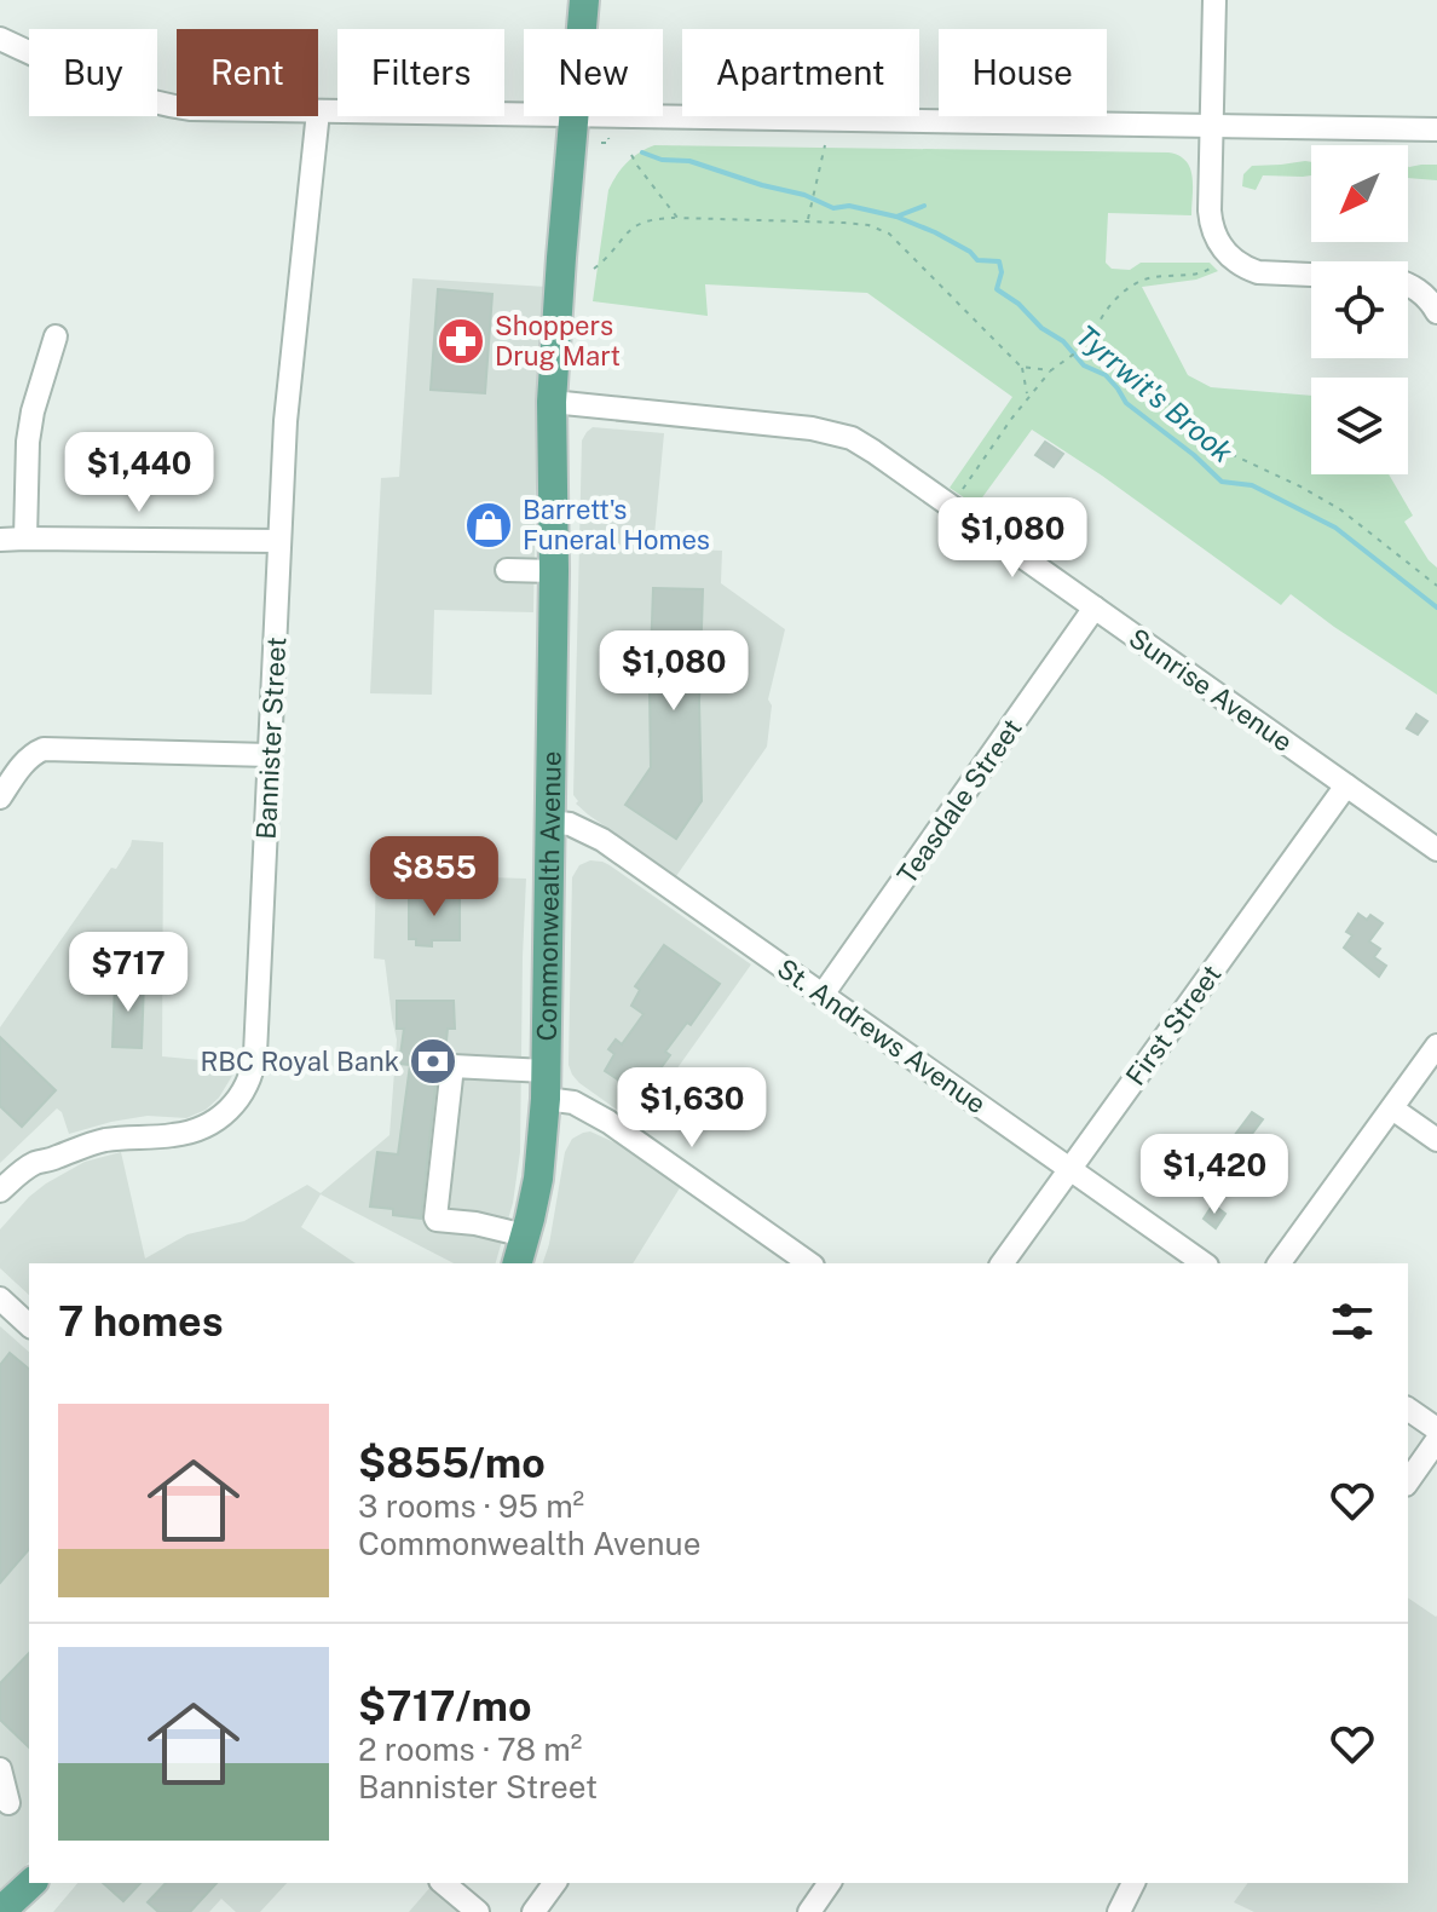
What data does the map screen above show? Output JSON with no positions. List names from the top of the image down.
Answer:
{
  "streets": {
    "main road": ["Commonwealth Avenue"],
    "street": [
      "Sunrise Avenue",
      "Bannister Street",
      "Teasdale Street",
      "First Street",
      "St. Andrews Avenue"
    ]
  },
  "crossings": [
    ["Sunrise Avenue", "Teasdale Street"],
    ["Sunrise Avenue", "Commonwealth Avenue"],
    ["Sunrise Avenue", "First Street"],
    ["Teasdale Street", "St. Andrews Avenue"],
    ["Commonwealth Avenue", "St. Andrews Avenue"],
    ["First Street", "St. Andrews Avenue"]
  ],
  "water": ["Tyrrwit's Brook"],
  "places": {
    "pharmacy": ["Shoppers Drug Mart"],
    "shop": ["Barrett's Funeral Homes"],
    "bank": ["RBC Royal Bank"]
  },
  "north": "bottom left",
  "page": {
    "chip": [
      "Buy",
      "Rent",
      "Filters",
      "New",
      "Apartment",
      "House"
    ],
    "price": [
      "$1,440",
      "$1,080",
      "$1,080",
      "$855",
      "$717",
      "$1,630",
      "$1,420"
    ],
    "heading": "7 homes",
    "list": [
      {
        "name": "$855/mo",
        "note": "3 rooms · 95 m² · Commonwealth Avenue"
      },
      {
        "name": "$717/mo",
        "note": "2 rooms · 78 m² · Bannister Street"
      }
    ]
  }
}
